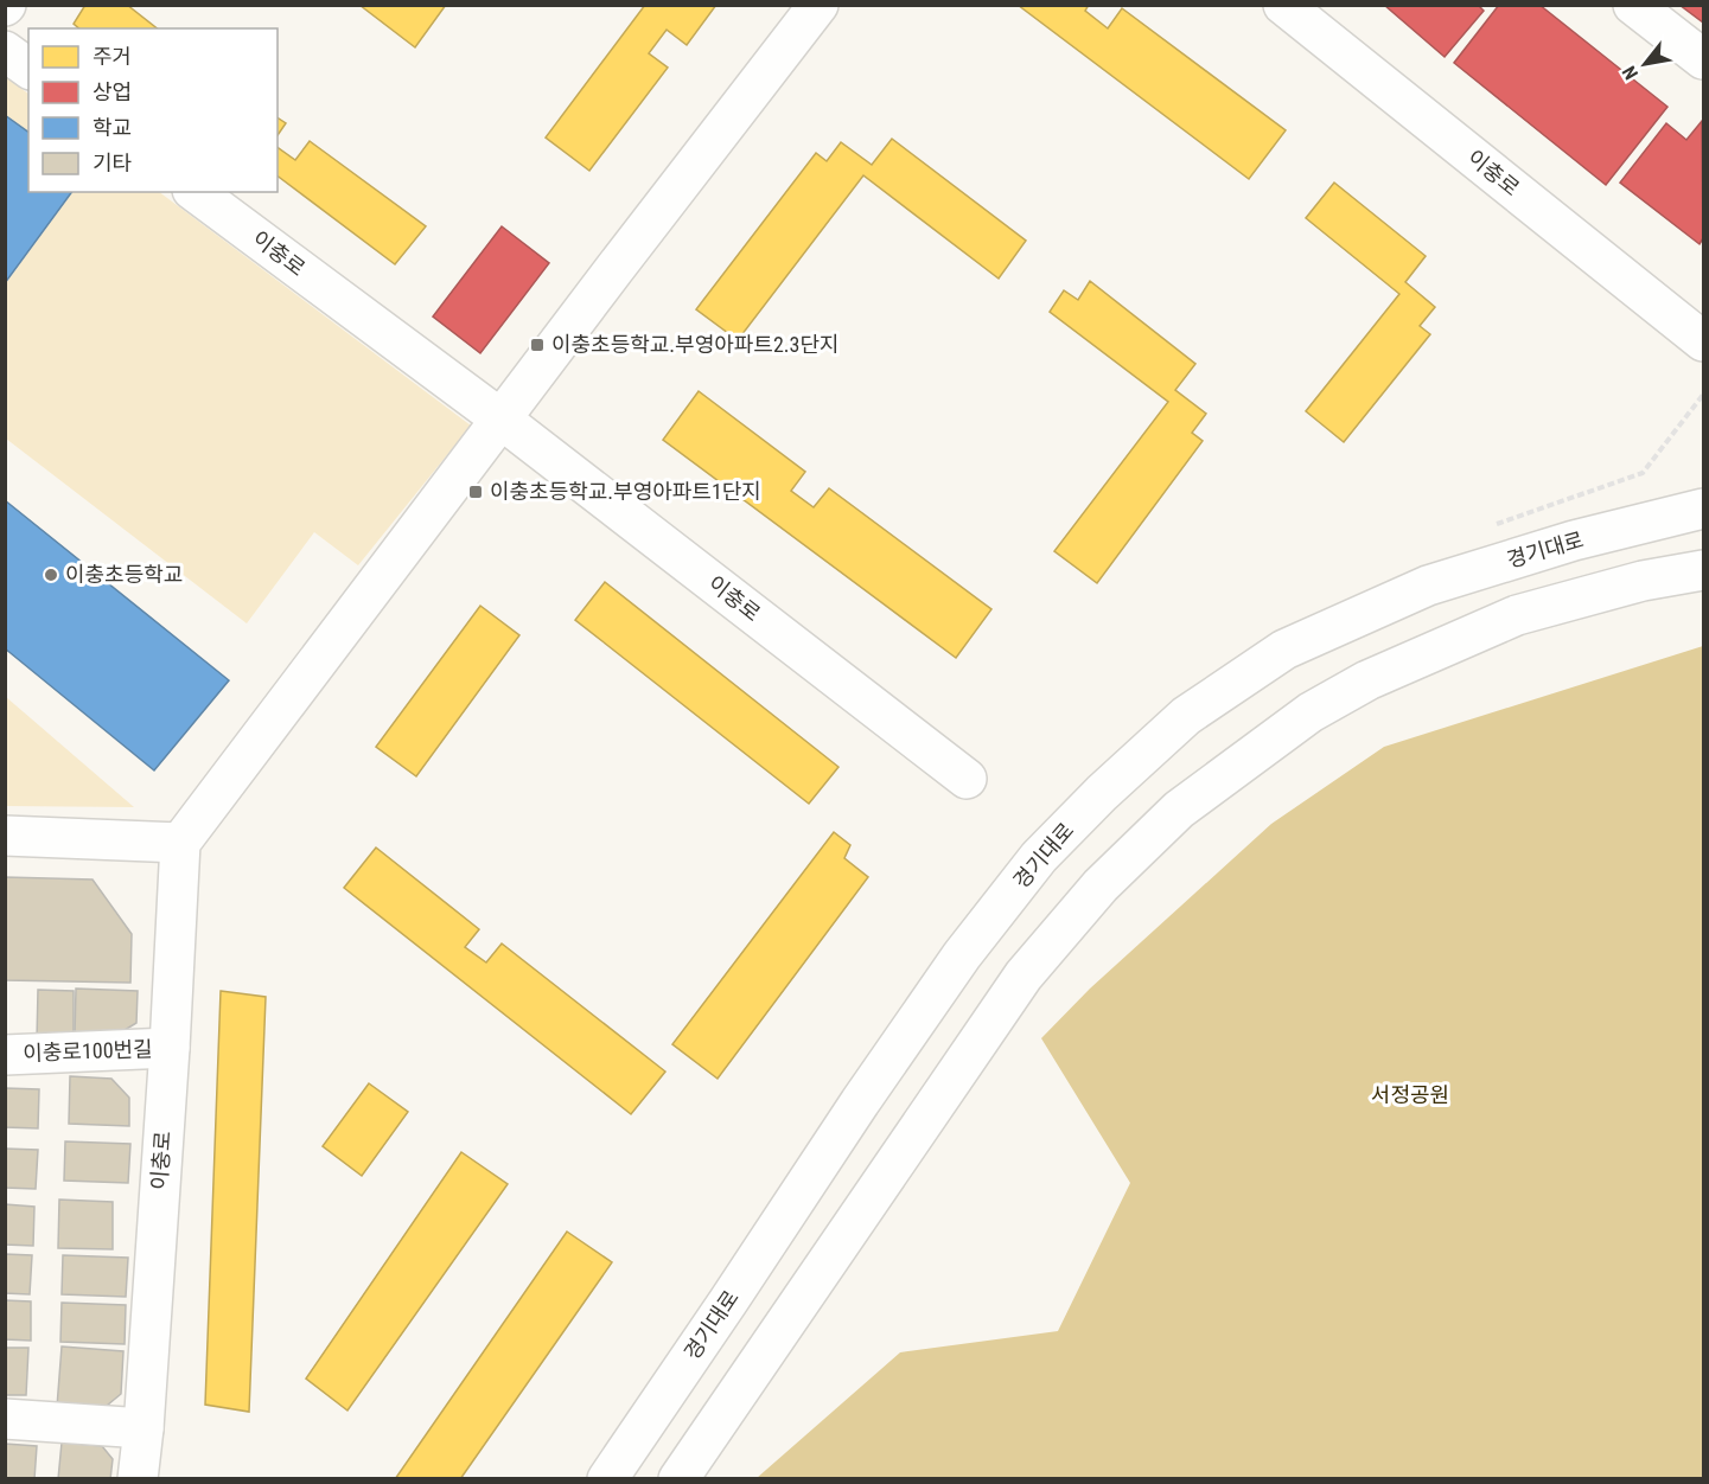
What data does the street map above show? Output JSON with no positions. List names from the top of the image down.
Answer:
{
  "streets": {
    "street": ["이충로", "경기대로", "이충로100번길"]
  },
  "crossings": [
    ["이충로", "이충로100번길"]
  ],
  "parks": ["서정공원"],
  "places": {
    "transit": ["이충초등학교.부영아파트2.3단지", "이충초등학교.부영아파트1단지"],
    "other": ["이충초등학교"]
  },
  "legend": [
    "주거",
    "상업",
    "학교",
    "기타"
  ],
  "north": "bottom left"
}
